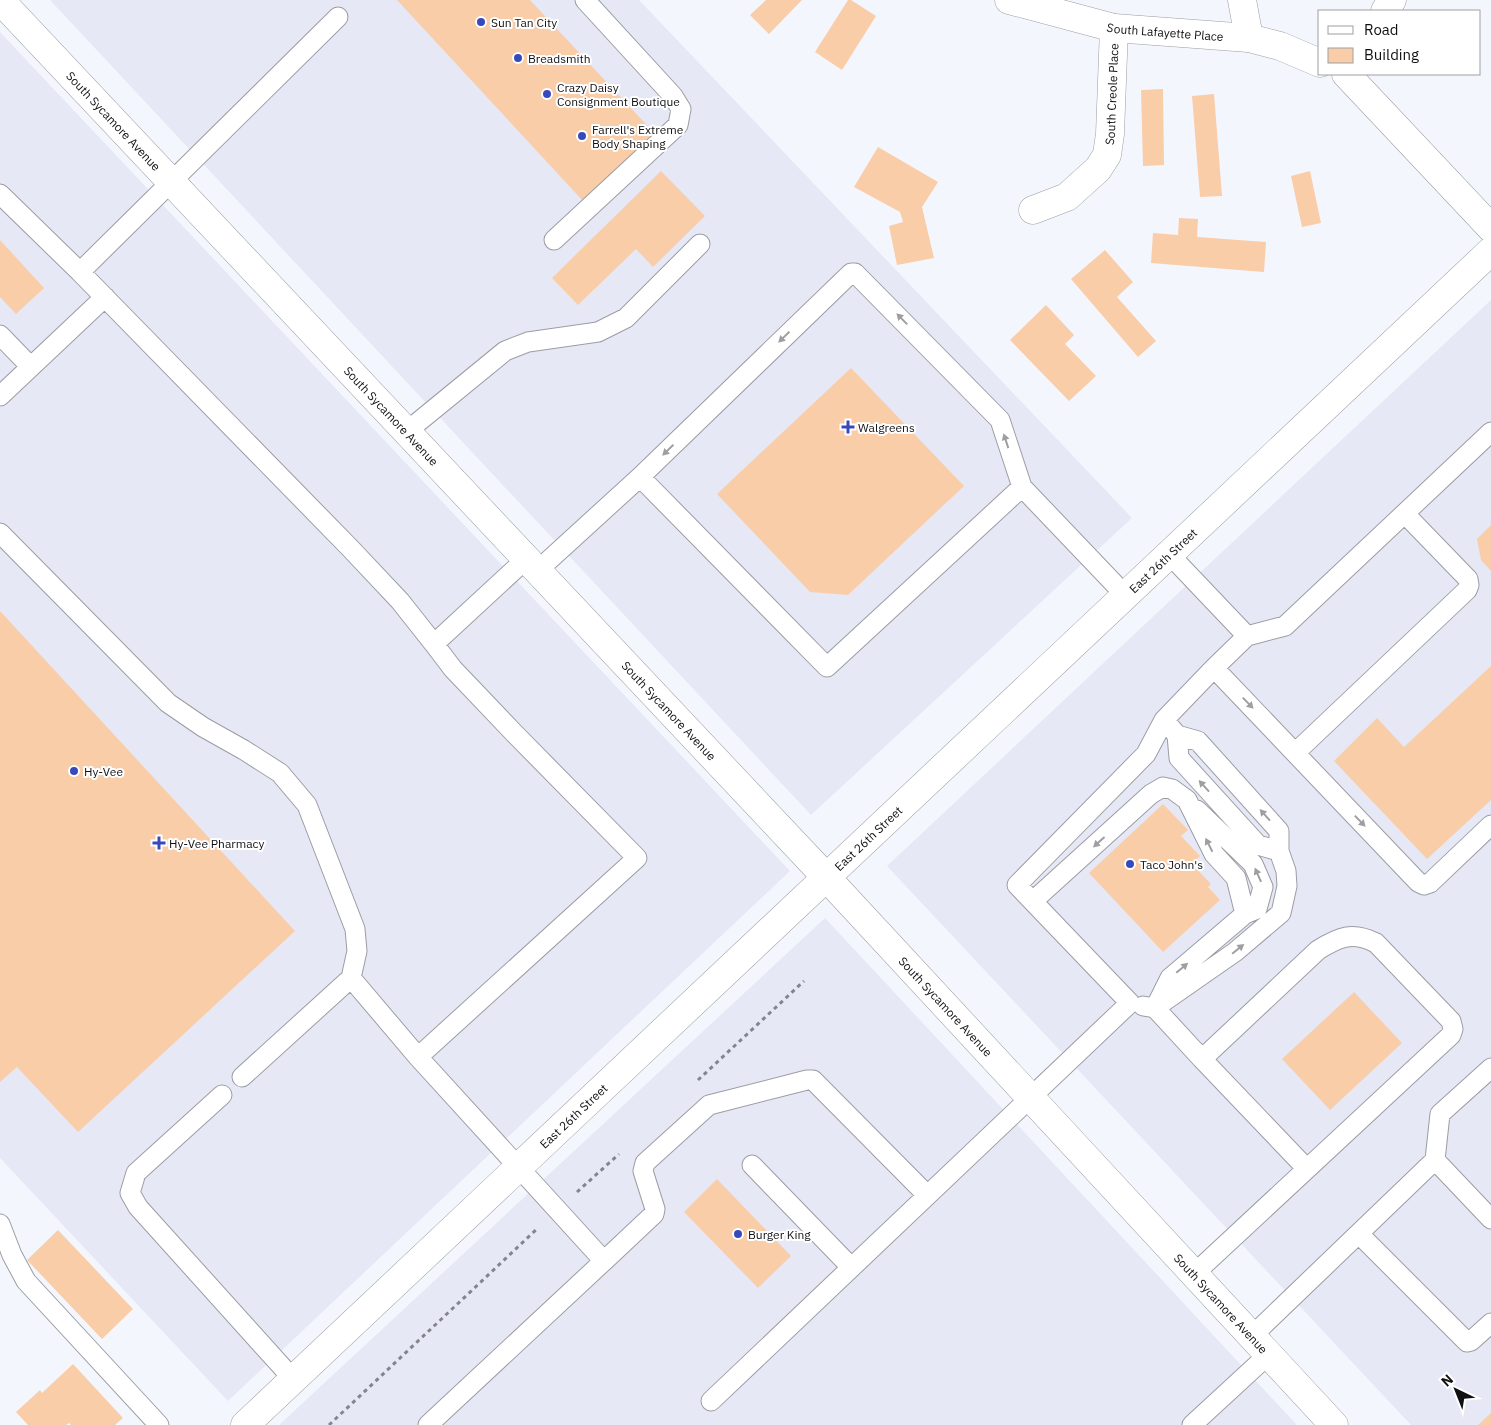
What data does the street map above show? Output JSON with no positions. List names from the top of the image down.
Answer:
{
  "streets": {
    "main road": [
      "South Lafayette Place",
      "South Creole Place",
      "South Sycamore Avenue",
      "East 26th Street"
    ]
  },
  "crossings": [
    ["South Lafayette Place", "South Creole Place"],
    ["South Sycamore Avenue", "East 26th Street"]
  ],
  "places": {
    "other": [
      "Sun Tan City",
      "Breadsmith",
      "Crazy Daisy Consignment Boutique",
      "Farrell's Extreme Body Shaping",
      "Hy-Vee",
      "Taco John's",
      "Burger King"
    ],
    "health": ["Walgreens", "Hy-Vee Pharmacy"]
  },
  "legend": ["Road", "Building"],
  "north": "top left"
}
